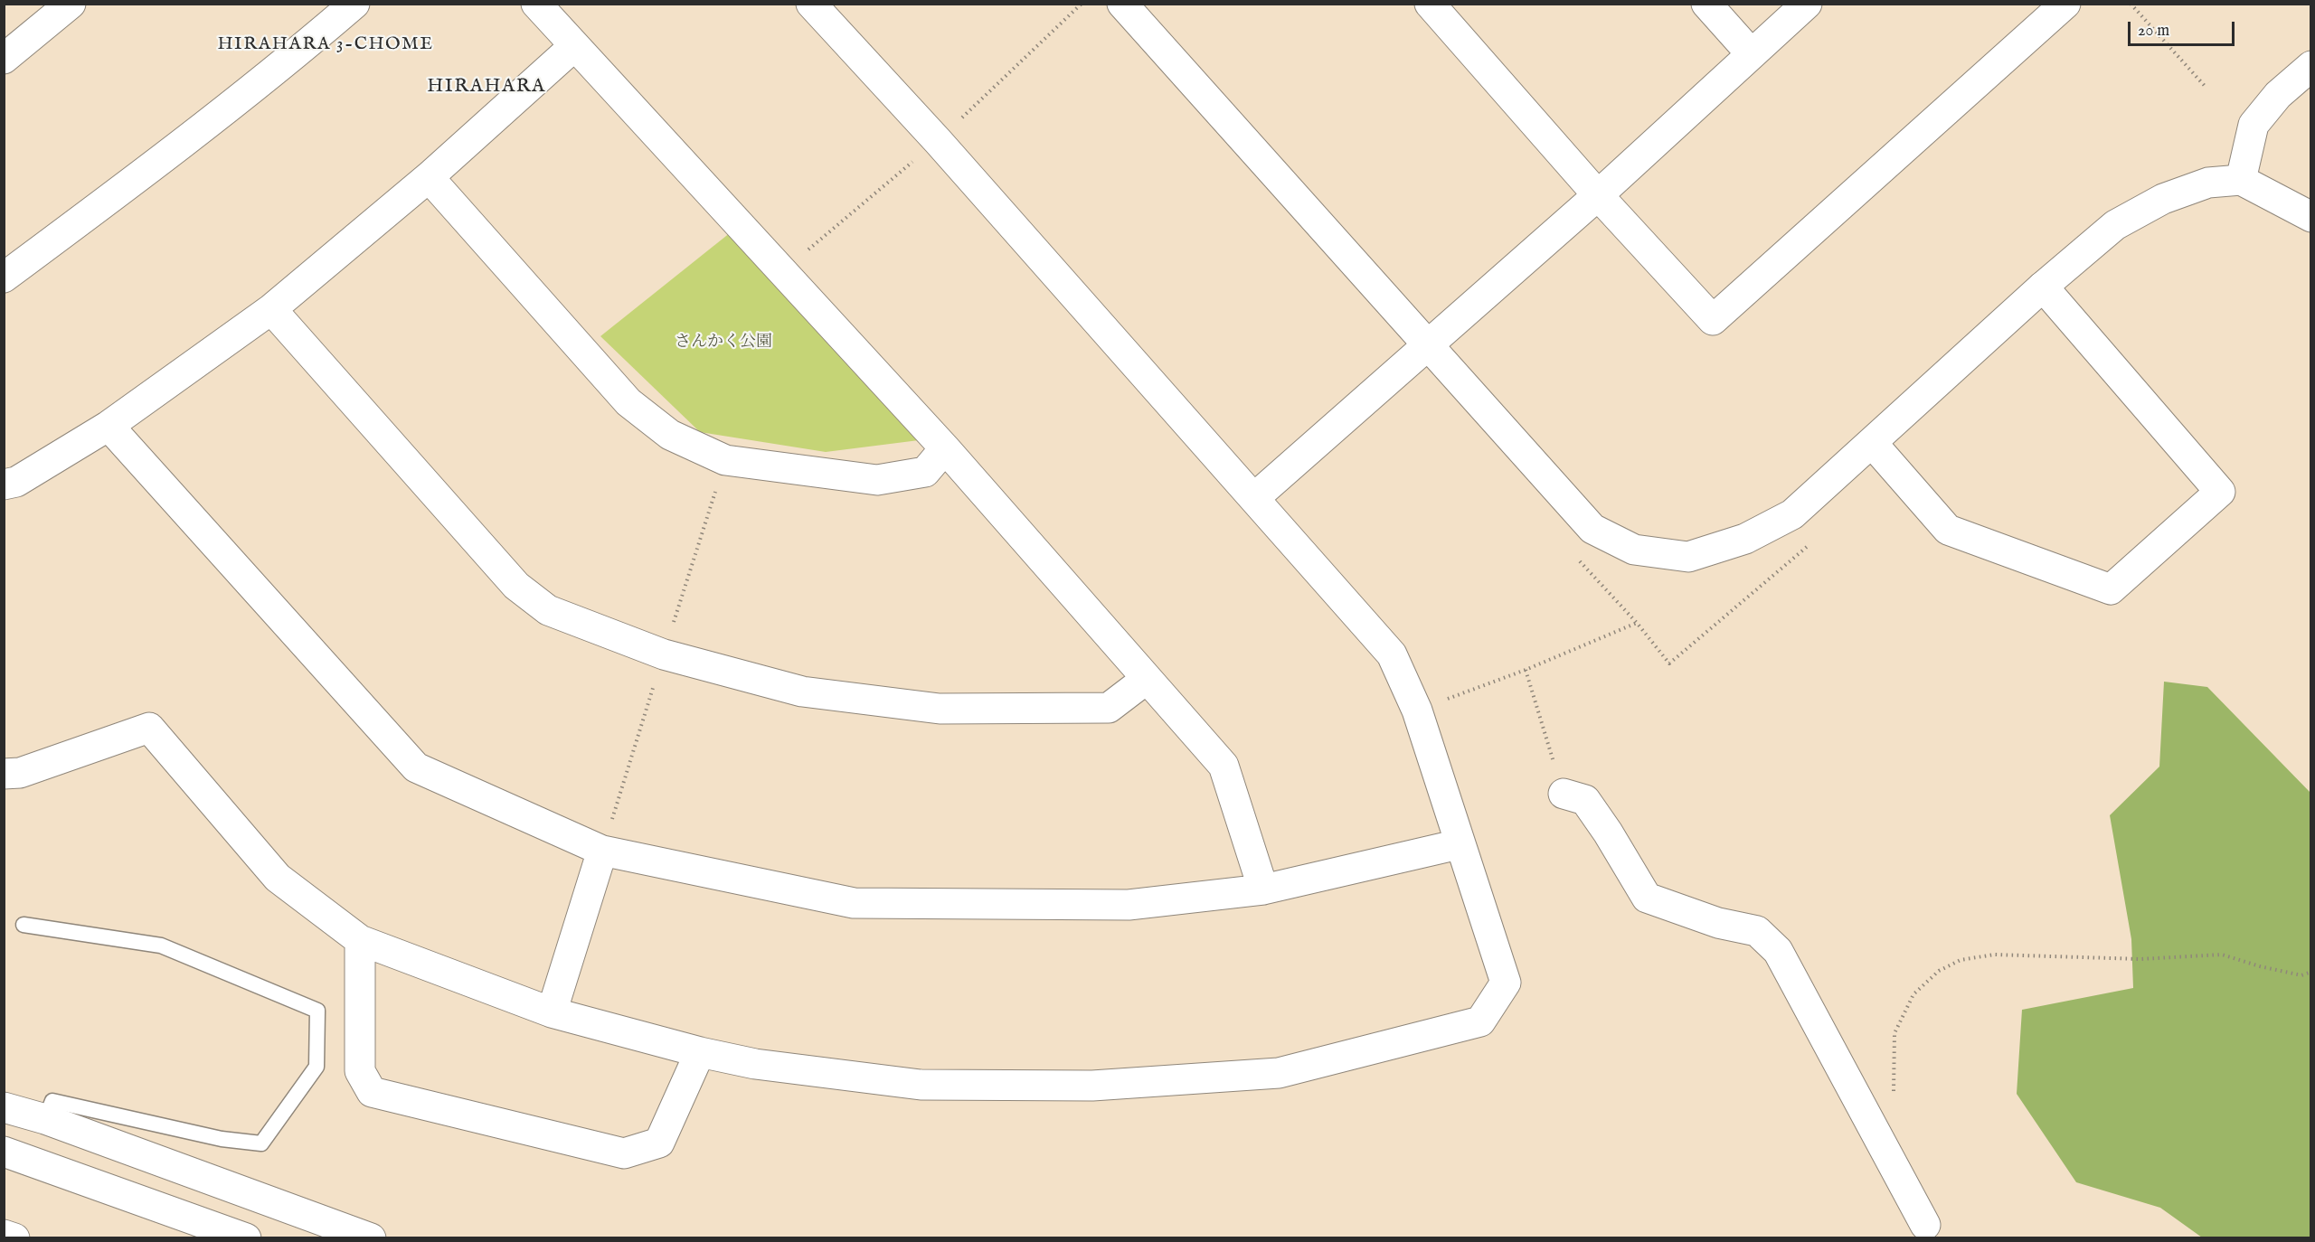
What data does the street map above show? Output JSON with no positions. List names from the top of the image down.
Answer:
{
  "districts": ["HIRAHARA 3-CHOME", "HIRAHARA"],
  "parks": ["さんかく公園"],
  "scale_bar": "20 m"
}
